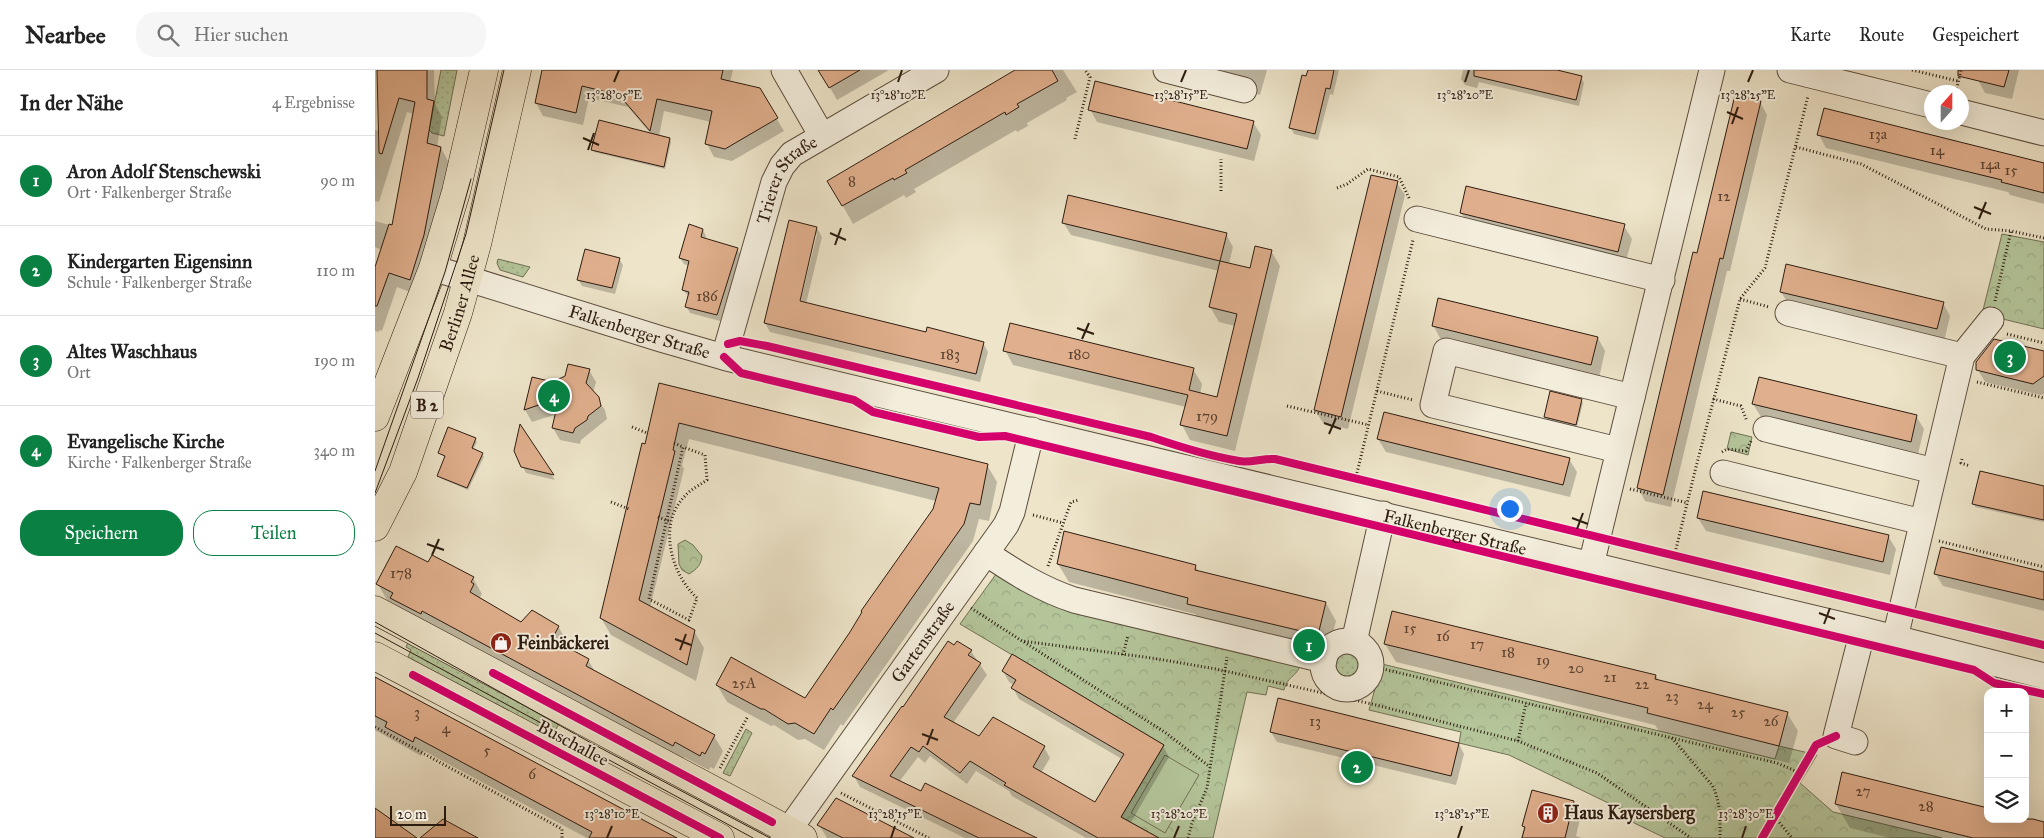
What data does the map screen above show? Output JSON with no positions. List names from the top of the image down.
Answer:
{
  "streets": {
    "main road": ["Berliner Allee", "B 2", "Buschallee"],
    "street": ["Trierer Straße", "Falkenberger Straße", "Gartenstraße"]
  },
  "crossings": [
    ["Trierer Straße", "Falkenberger Straße"],
    ["Berliner Allee", "Falkenberger Straße"],
    ["Falkenberger Straße", "Gartenstraße"],
    ["Gartenstraße", "Buschallee"]
  ],
  "places": {
    "shop": ["Feinbäckerei"],
    "building": ["Haus Kaysersberg"]
  },
  "house_numbers": [
    "13a",
    "14",
    "14a",
    "15",
    "8",
    "12",
    "186",
    "183",
    "180",
    "179",
    "178",
    "15",
    "16",
    "17",
    "18",
    "19",
    "20",
    "21",
    "25A",
    "22",
    "23",
    "24",
    "3",
    "25",
    "13",
    "26",
    "4",
    "5",
    "6",
    "27",
    "28"
  ],
  "scale_bar": "20 m",
  "north": "top",
  "page": {
    "header": "Nearbee",
    "search": "Hier suchen",
    "nav": ["Karte", "Route", "Gespeichert"],
    "heading": ["In der Nähe", "4 Ergebnisse"],
    "list": [
      {
        "mark": "1",
        "name": "Aron Adolf Stenschewski",
        "note": "Ort · Falkenberger Straße",
        "value": "90 m"
      },
      {
        "mark": "2",
        "name": "Kindergarten Eigensinn",
        "note": "Schule · Falkenberger Straße",
        "value": "110 m"
      },
      {
        "mark": "3",
        "name": "Altes Waschhaus",
        "note": "Ort",
        "value": "190 m"
      },
      {
        "mark": "4",
        "name": "Evangelische Kirche",
        "note": "Kirche · Falkenberger Straße",
        "value": "340 m"
      }
    ],
    "pins": [
      "3",
      "4",
      "1",
      "2"
    ],
    "buttons": ["Speichern", "Teilen"],
    "map_buttons": ["+", "−"],
    "scale": "20 m"
  },
  "coordinates": [
    "13°28'05\"E",
    "13°28'10\"E",
    "13°28'15\"E",
    "13°28'20\"E",
    "13°28'25\"E",
    "13°28'30\"E"
  ]
}
